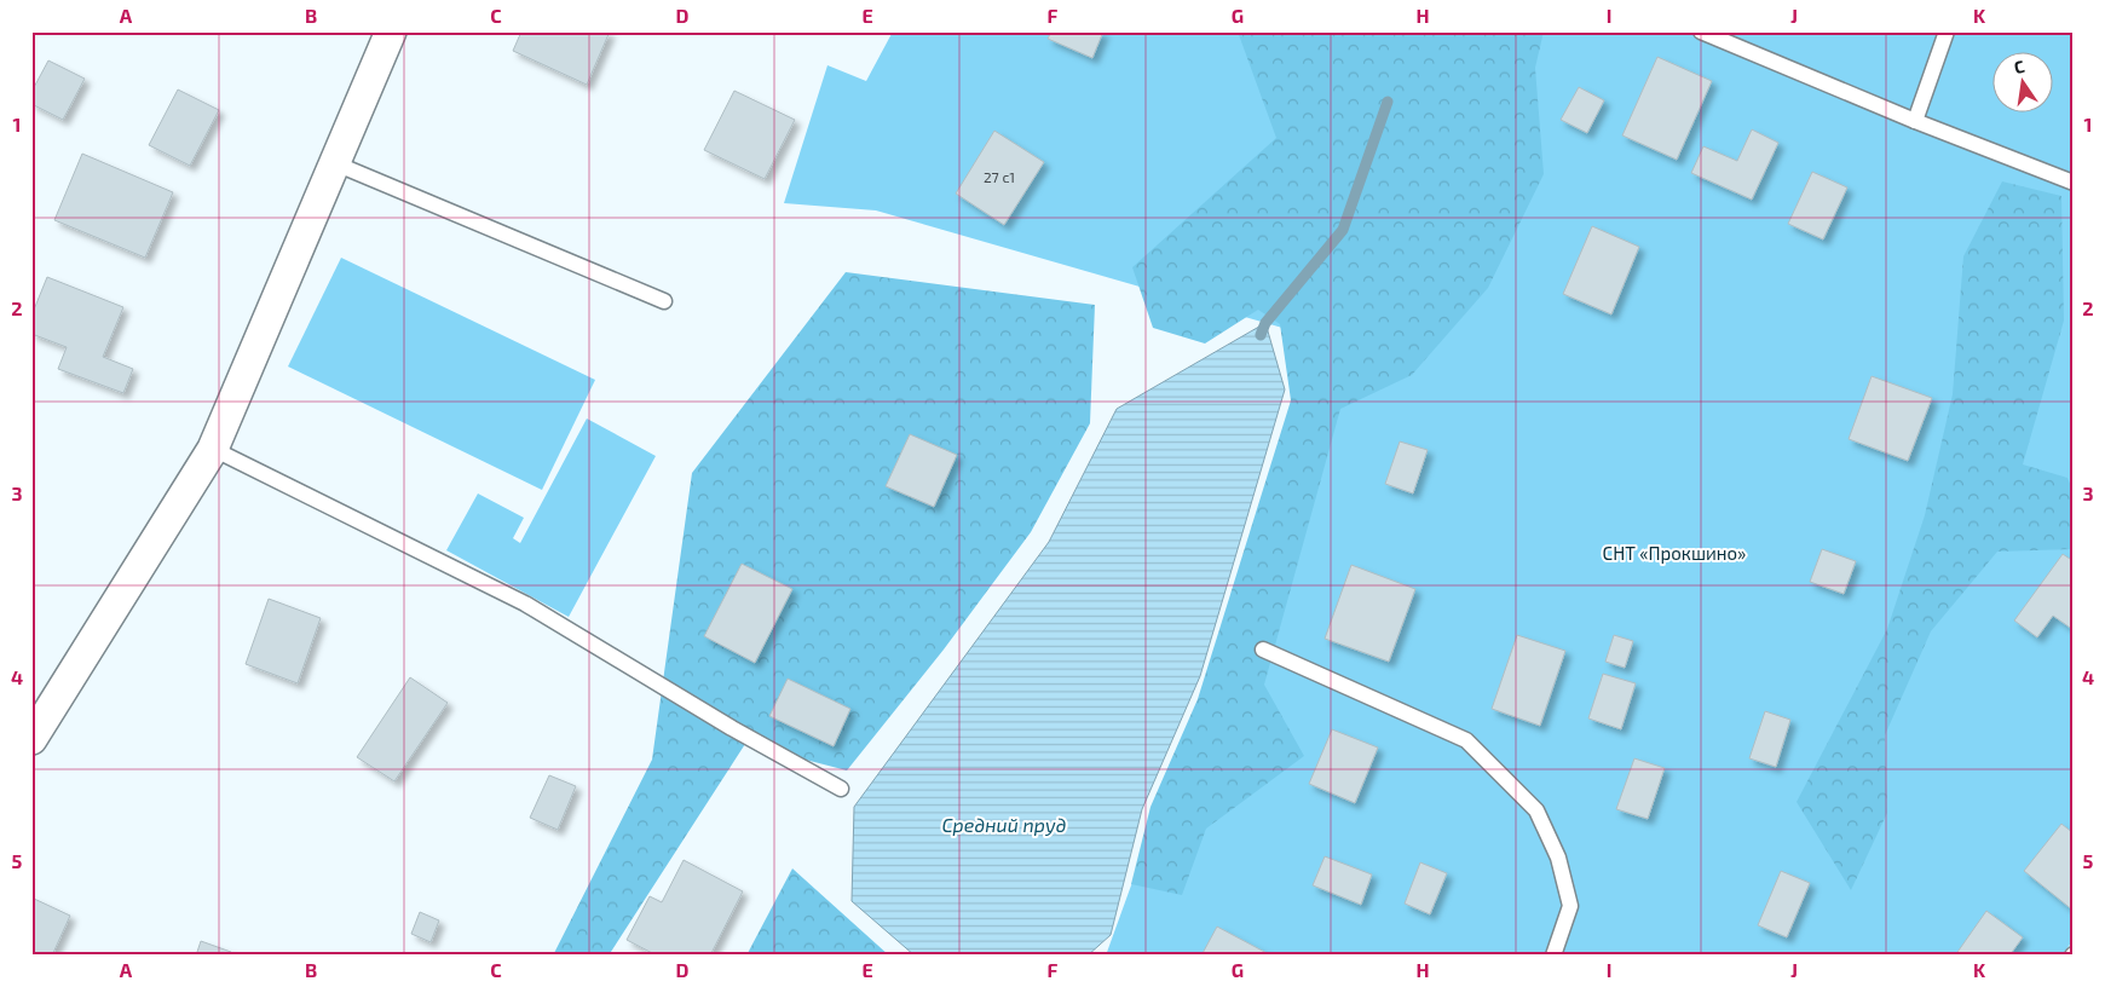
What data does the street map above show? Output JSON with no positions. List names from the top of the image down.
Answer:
{
  "water": ["Средний пруд"],
  "parks": ["СНТ «Прокшино»"],
  "house_numbers": ["27 с1"],
  "north": "top",
  "grid": {
    "columns": [
      "A",
      "B",
      "C",
      "D",
      "E",
      "F",
      "G",
      "H",
      "I",
      "J",
      "K"
    ],
    "rows": [
      "1",
      "2",
      "3",
      "4",
      "5"
    ]
  }
}
